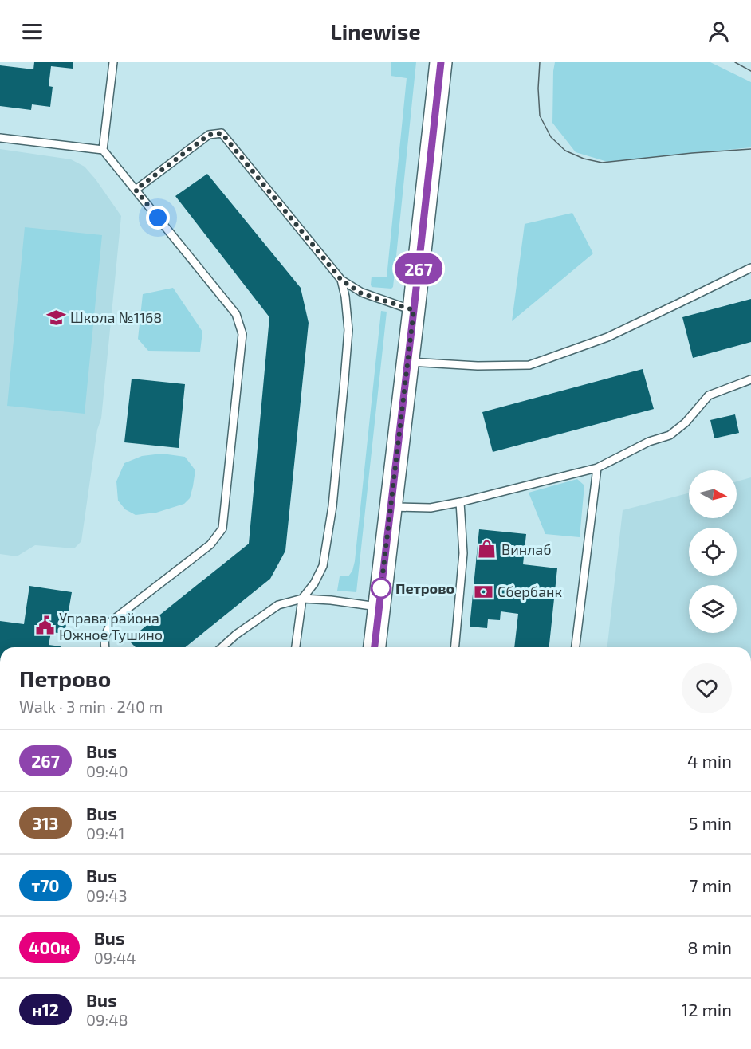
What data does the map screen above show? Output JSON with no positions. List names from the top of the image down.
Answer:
{
  "places": {
    "school or university": ["Школа №1168"],
    "shop": ["Винлаб"],
    "other": ["Петрово"],
    "bank": ["Сбербанк"],
    "public building": ["Управа района Южное Тушино"]
  },
  "lines": ["bus line 267"],
  "north": "right",
  "page": {
    "header": "Linewise",
    "on_map": "267",
    "heading": ["Петрово", "Walk · 3 min · 240 m"],
    "list": [
      {
        "mark": "267",
        "name": "Bus",
        "note": "09:40",
        "value": "4 min"
      },
      {
        "mark": "313",
        "name": "Bus",
        "note": "09:41",
        "value": "5 min"
      },
      {
        "mark": "т70",
        "name": "Bus",
        "note": "09:43",
        "value": "7 min"
      },
      {
        "mark": "400к",
        "name": "Bus",
        "note": "09:44",
        "value": "8 min"
      },
      {
        "mark": "н12",
        "name": "Bus",
        "note": "09:48",
        "value": "12 min"
      }
    ]
  }
}
